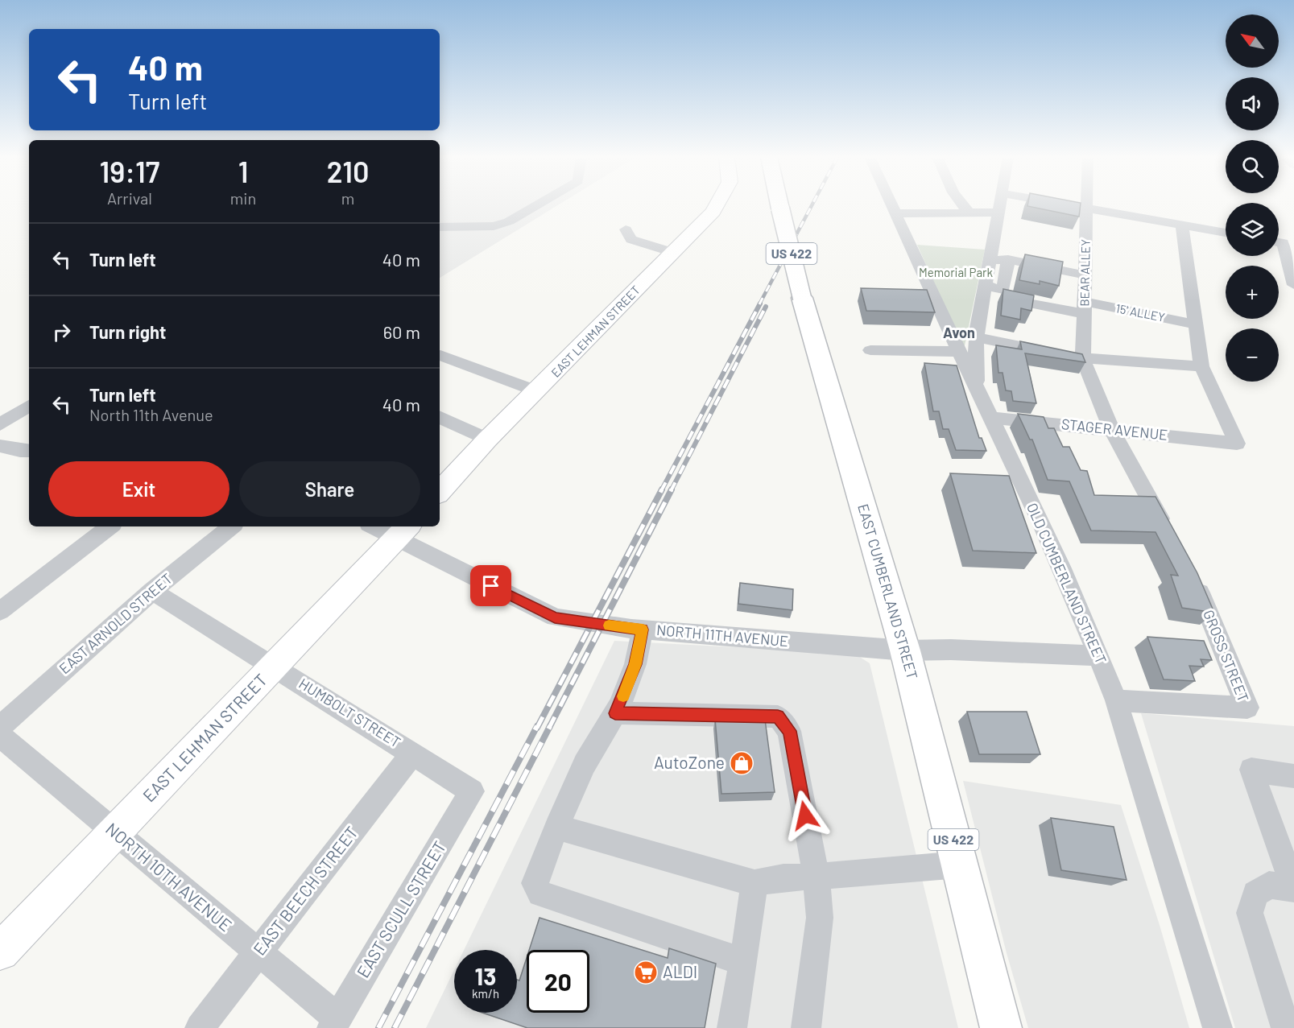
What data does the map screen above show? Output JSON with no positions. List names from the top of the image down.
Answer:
{
  "streets": {
    "highway": ["US 422", "EAST CUMBERLAND STREET"],
    "main road": ["EAST LEHMAN STREET"],
    "street": [
      "BEAR ALLEY",
      "15' ALLEY",
      "STAGER AVENUE",
      "OLD CUMBERLAND STREET",
      "EAST ARNOLD STREET",
      "NORTH 11TH AVENUE",
      "GROSS STREET",
      "HUMBOLT STREET",
      "NORTH 10TH AVENUE",
      "EAST BEECH STREET",
      "EAST SCULL STREET"
    ]
  },
  "crossings": [
    ["BEAR ALLEY", "15' ALLEY"],
    ["EAST LEHMAN STREET", "NORTH 11TH AVENUE"],
    ["EAST LEHMAN STREET", "HUMBOLT STREET"],
    ["EAST LEHMAN STREET", "NORTH 10TH AVENUE"],
    ["STAGER AVENUE", "OLD CUMBERLAND STREET"],
    ["OLD CUMBERLAND STREET", "NORTH 11TH AVENUE"],
    ["OLD CUMBERLAND STREET", "GROSS STREET"],
    ["EAST CUMBERLAND STREET", "NORTH 11TH AVENUE"],
    ["EAST ARNOLD STREET", "HUMBOLT STREET"],
    ["HUMBOLT STREET", "EAST BEECH STREET"],
    ["HUMBOLT STREET", "EAST SCULL STREET"],
    ["NORTH 10TH AVENUE", "EAST BEECH STREET"],
    ["NORTH 10TH AVENUE", "EAST SCULL STREET"]
  ],
  "districts": ["Avon"],
  "parks": ["Memorial Park"],
  "places": {
    "shop": ["AutoZone"],
    "supermarket": ["ALDI"]
  },
  "north": "top left",
  "page": {
    "map_buttons": ["+", "−"],
    "turn": ["40 m", "Turn left"],
    "eta": [
      "19:17",
      "Arrival",
      "1",
      "min",
      "210",
      "m"
    ],
    "list": [
      {
        "name": "Turn left",
        "value": "40 m"
      },
      {
        "name": "Turn right",
        "value": "60 m"
      },
      {
        "name": "Turn left",
        "note": "North 11th Avenue",
        "value": "40 m"
      }
    ],
    "buttons": ["Exit", "Share"],
    "speed": "13 km/h",
    "limit": "20"
  }
}
